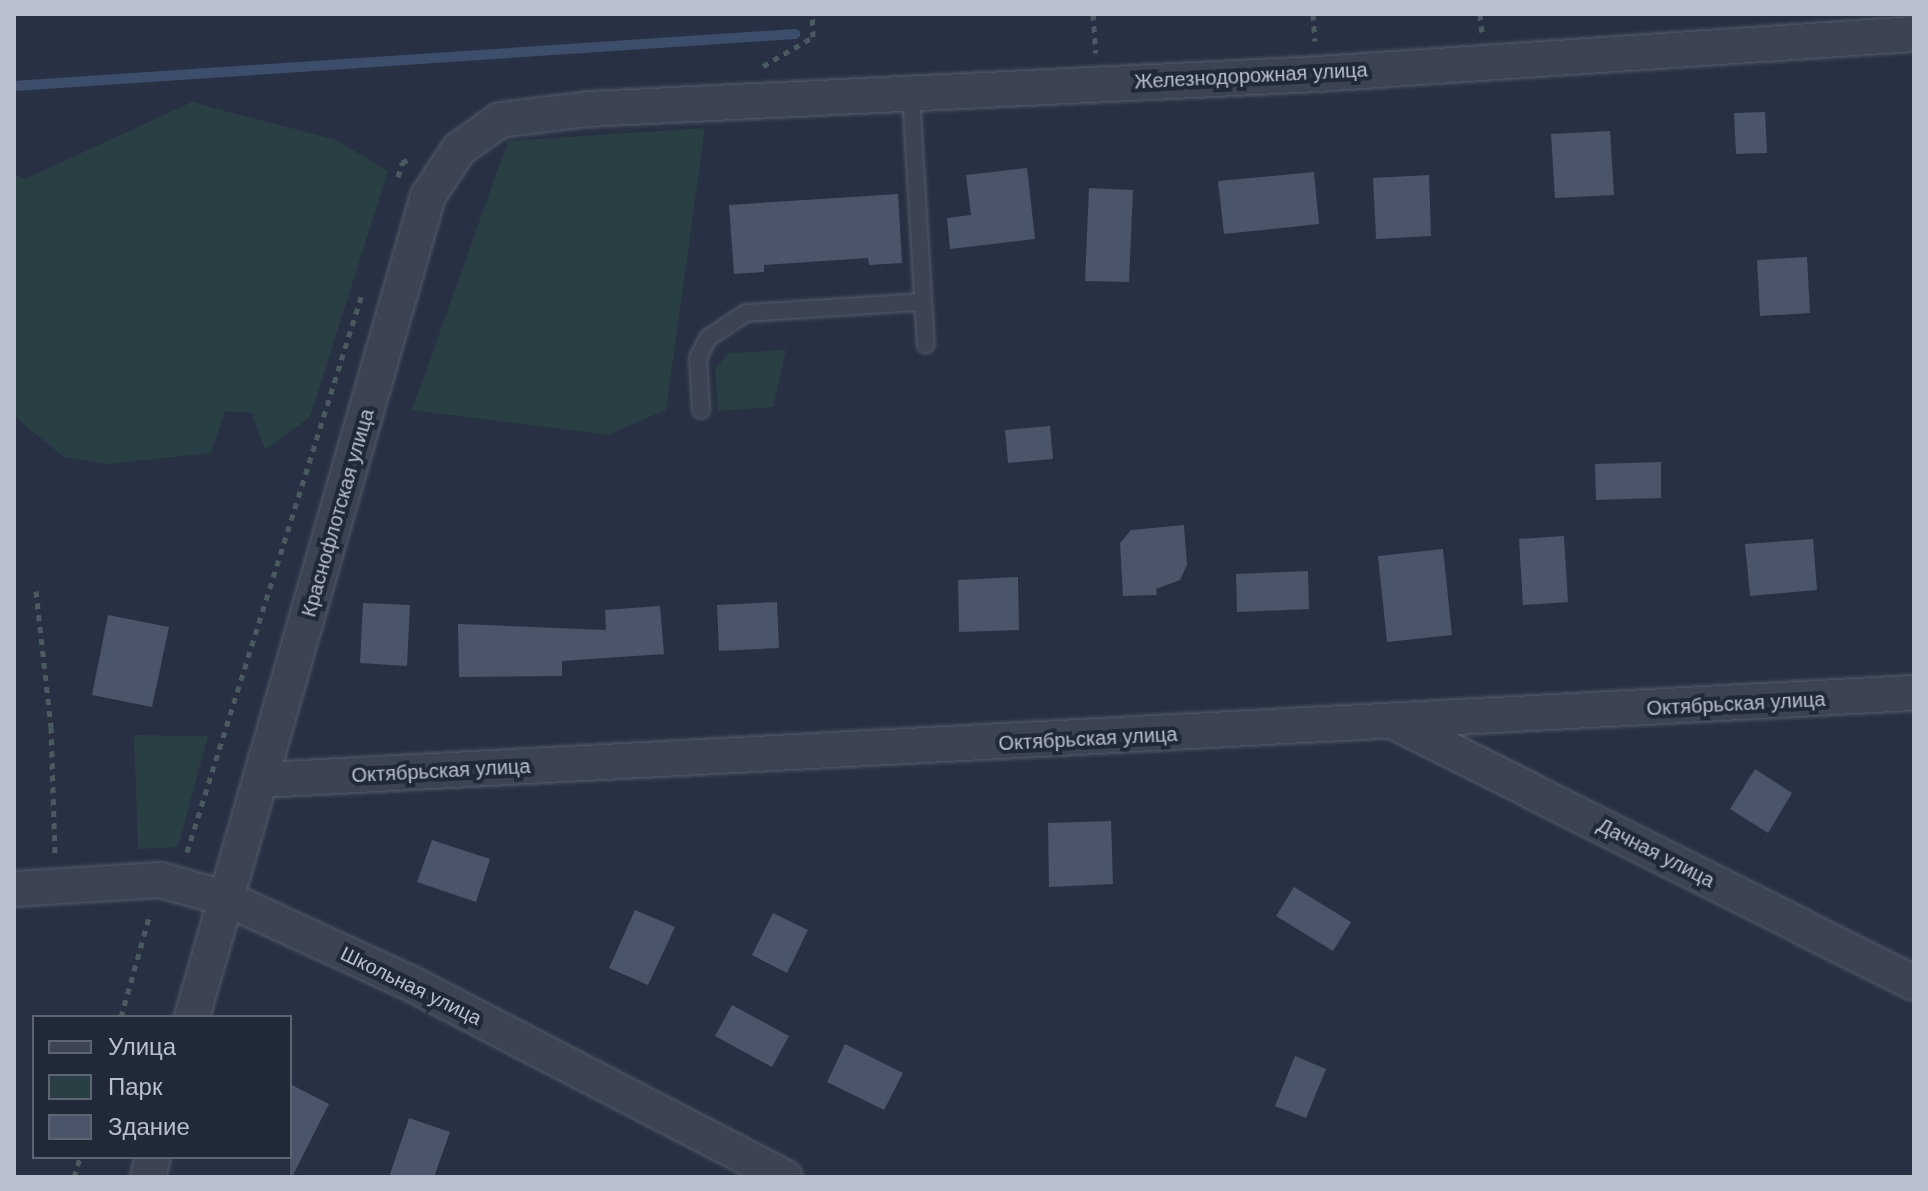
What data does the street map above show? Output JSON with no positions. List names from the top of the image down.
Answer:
{
  "streets": {
    "street": [
      "Железнодорожная улица",
      "Краснофлотская улица",
      "Октябрьская улица",
      "Дачная улица",
      "Школьная улица"
    ]
  },
  "crossings": [
    ["Железнодорожная улица", "Краснофлотская улица"],
    ["Краснофлотская улица", "Октябрьская улица"],
    ["Краснофлотская улица", "Школьная улица"],
    ["Октябрьская улица", "Дачная улица"]
  ],
  "legend": ["Улица", "Парк", "Здание"]
}
